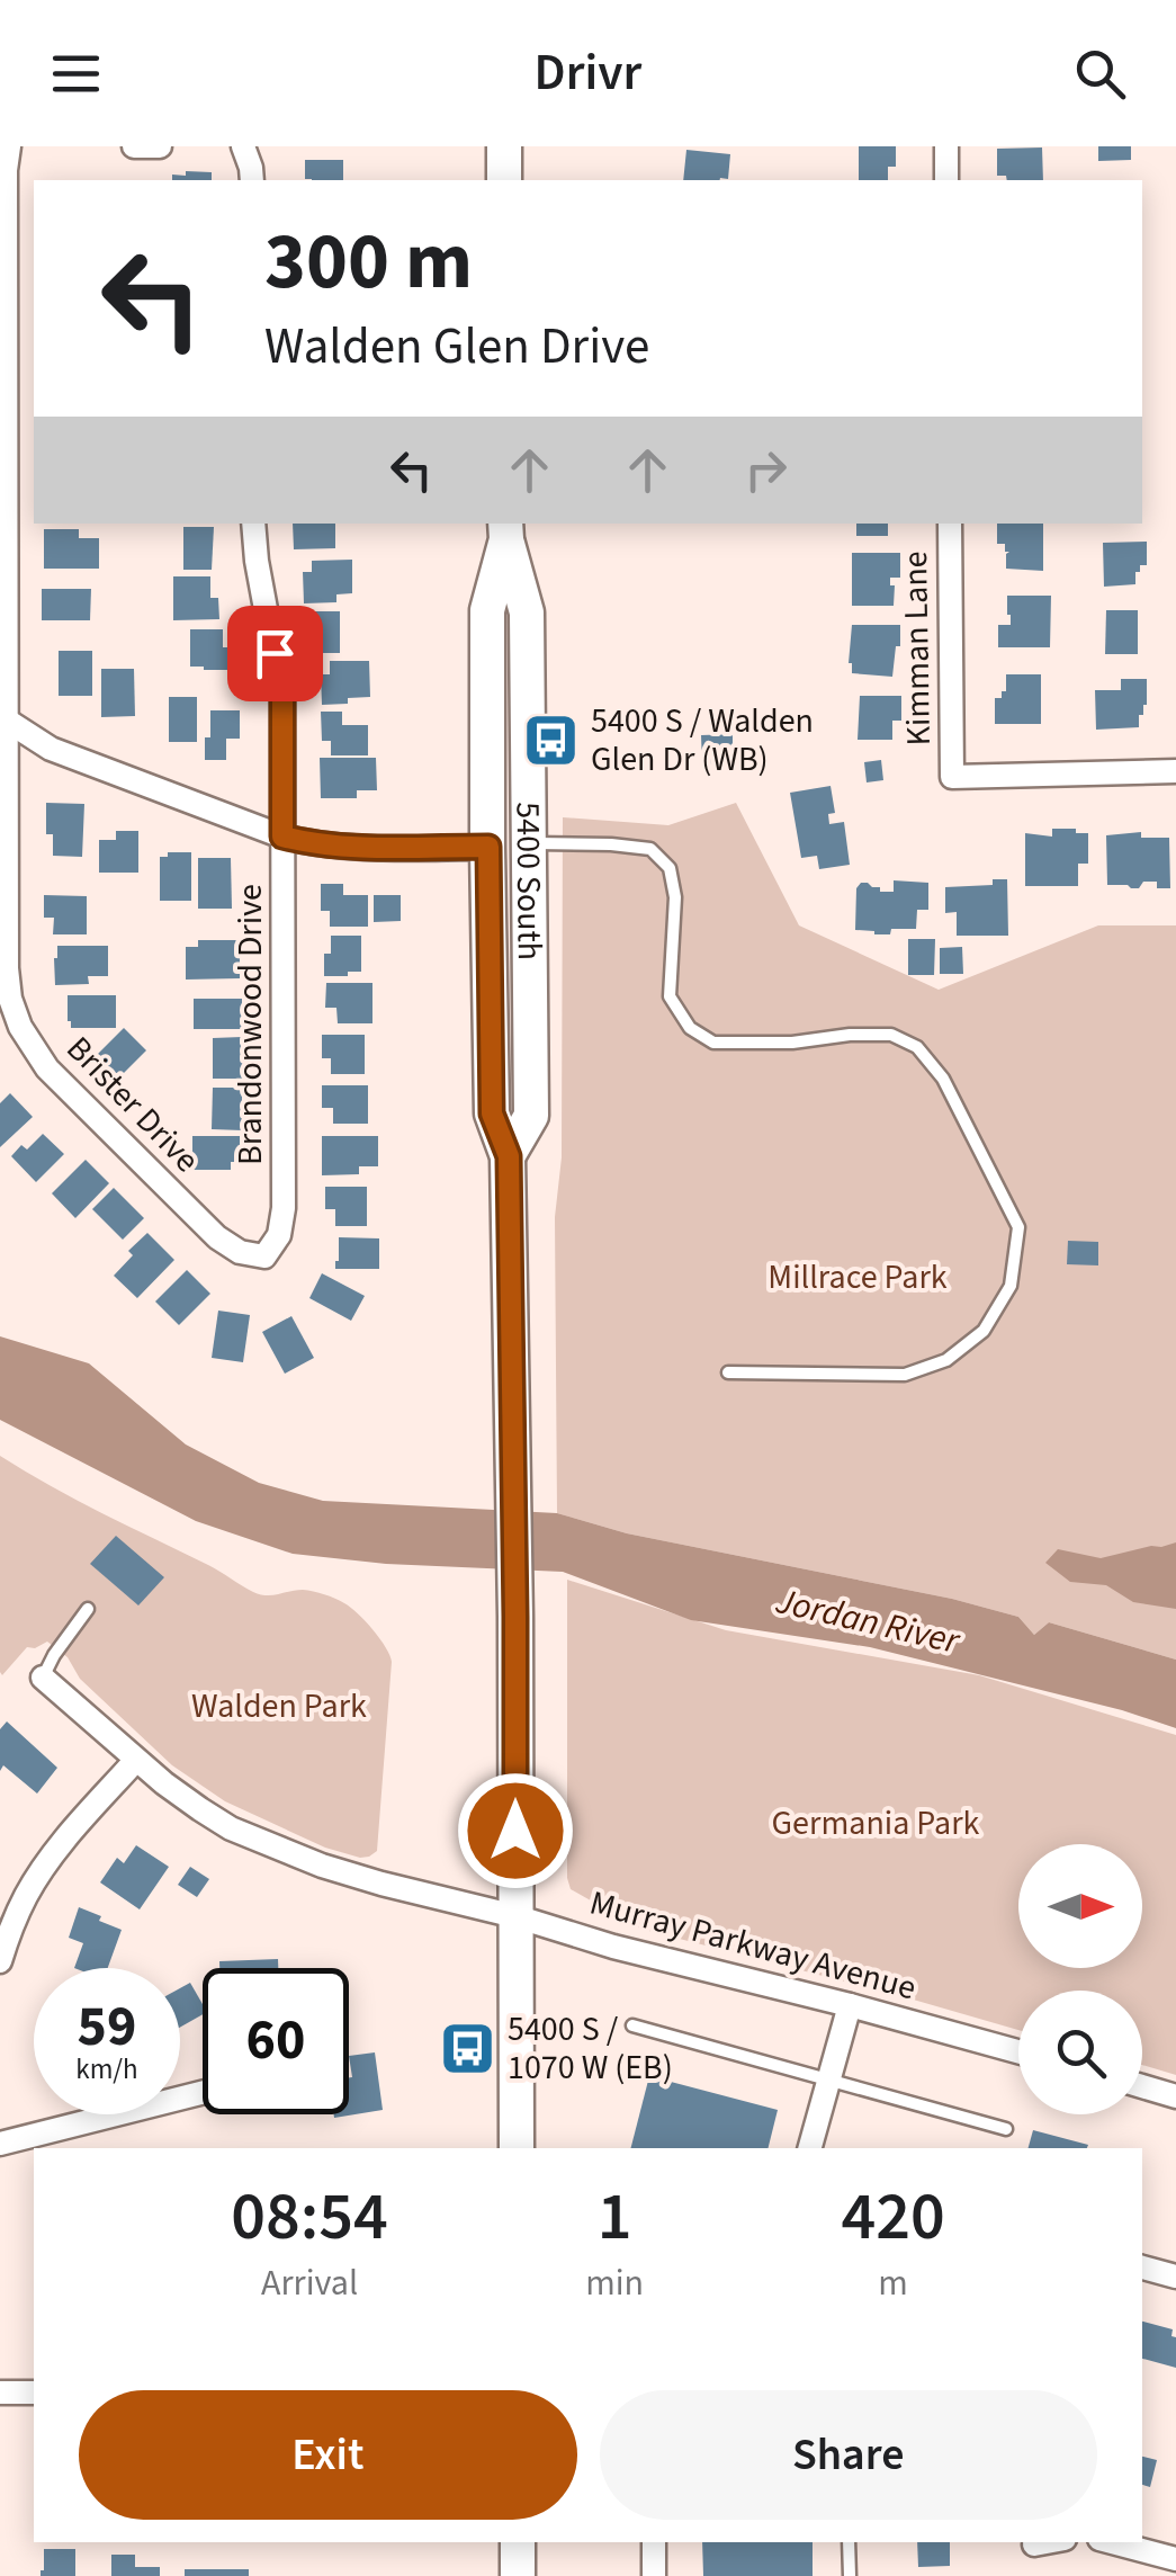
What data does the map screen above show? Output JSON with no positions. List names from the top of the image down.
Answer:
{
  "streets": {
    "main road": ["5400 South"],
    "street": [
      "Kimman Lane",
      "Brandonwood Drive",
      "Brister Drive",
      "Murray Parkway Avenue"
    ]
  },
  "crossings": [
    ["5400 South", "Murray Parkway Avenue"],
    ["Brandonwood Drive", "Brister Drive"]
  ],
  "water": ["Jordan River"],
  "parks": ["Millrace Park", "Walden Park", "Germania Park"],
  "places": {
    "bus stop": ["5400 S / Walden Glen Dr (WB)", "5400 S / 1070 W (EB)"]
  },
  "north": "right",
  "page": {
    "header": "Drivr",
    "turn": ["300 m", "Walden Glen Drive"],
    "speed": "59 km/h",
    "limit": "60",
    "eta": [
      "08:54",
      "Arrival",
      "1",
      "min",
      "420",
      "m"
    ],
    "buttons": ["Exit", "Share"]
  }
}
